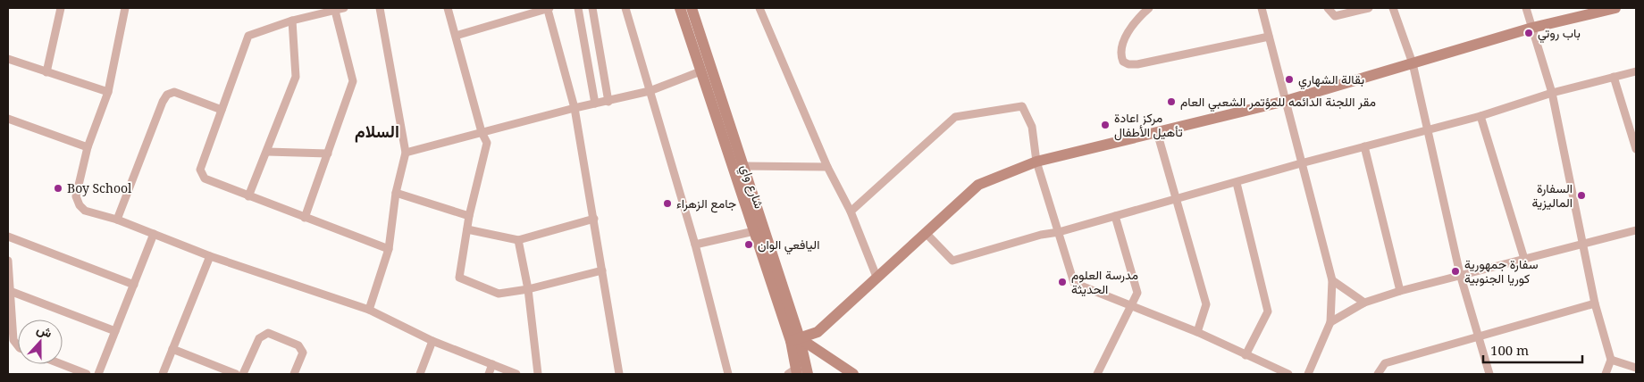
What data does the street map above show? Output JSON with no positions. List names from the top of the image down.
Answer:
{
  "streets": {
    "street": ["شارع واي"]
  },
  "districts": ["السلام"],
  "places": [
    "باب روتي",
    "بقالة الشهاري",
    "مقر اللجنة الدائمه للمؤتمر الشعبي العام",
    "مركز اعادة تأهيل الأطفال",
    "Boy School",
    "السفارة الماليزية",
    "جامع الزهراء",
    "اليافعي الوان",
    "سفارة جمهورية كوريا الجنوبية",
    "مدرسة العلوم الحديثة"
  ],
  "scale_bar": "100 m",
  "north": "top"
}
